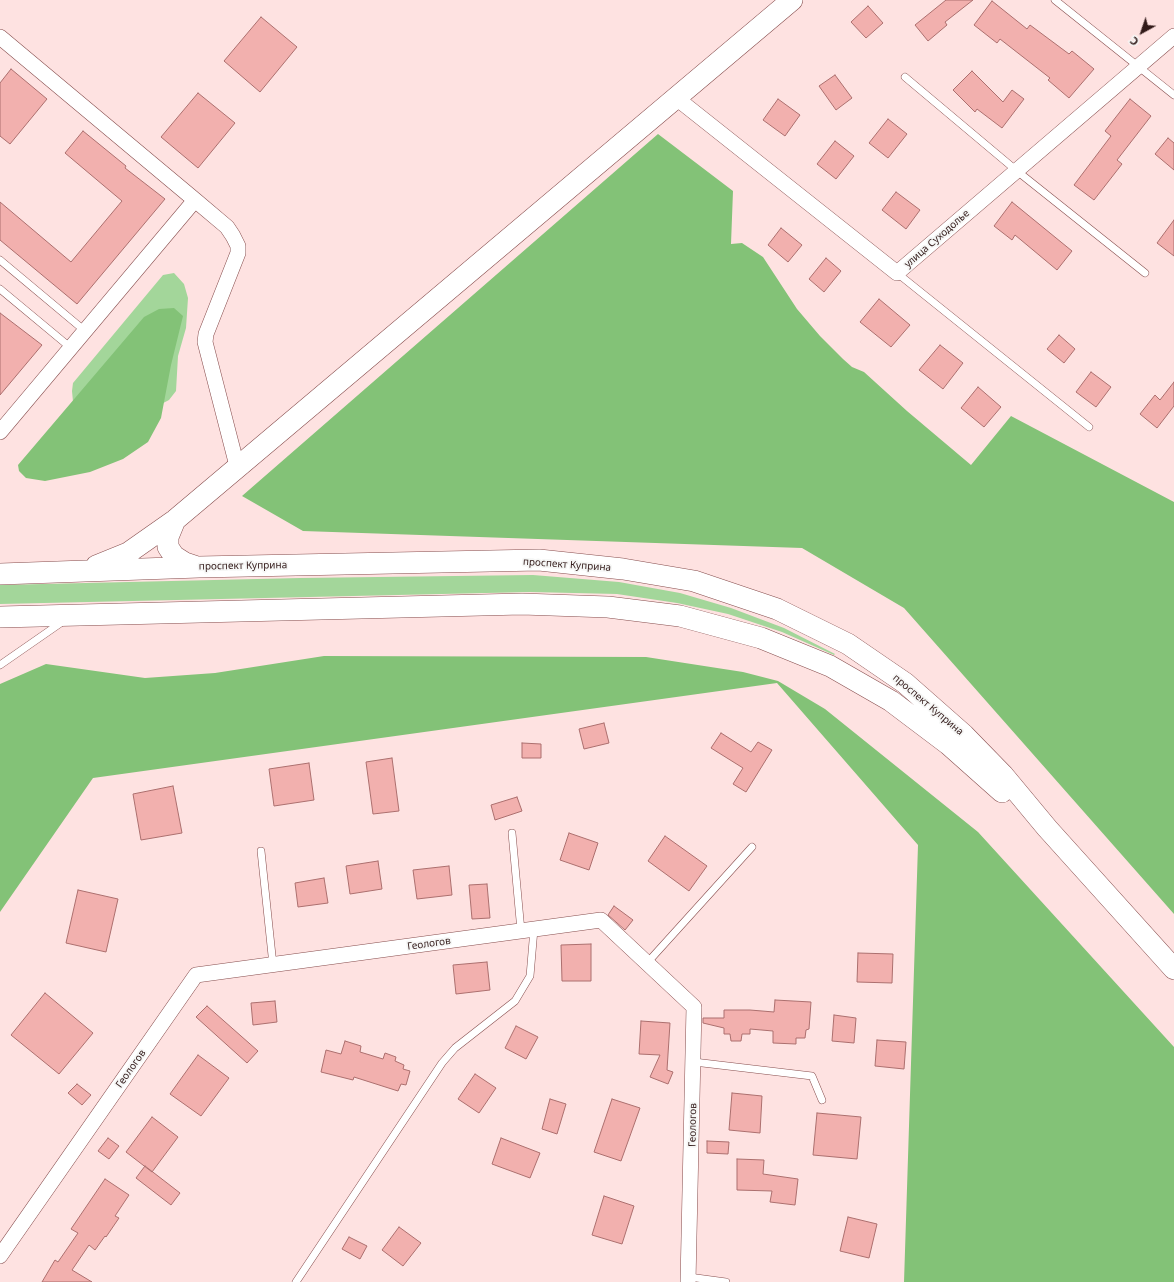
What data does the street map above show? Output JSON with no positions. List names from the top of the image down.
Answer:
{
  "streets": {
    "main road": ["проспект Куприна"],
    "street": ["улица Суходолье", "Геологов"]
  },
  "north": "bottom left"
}
